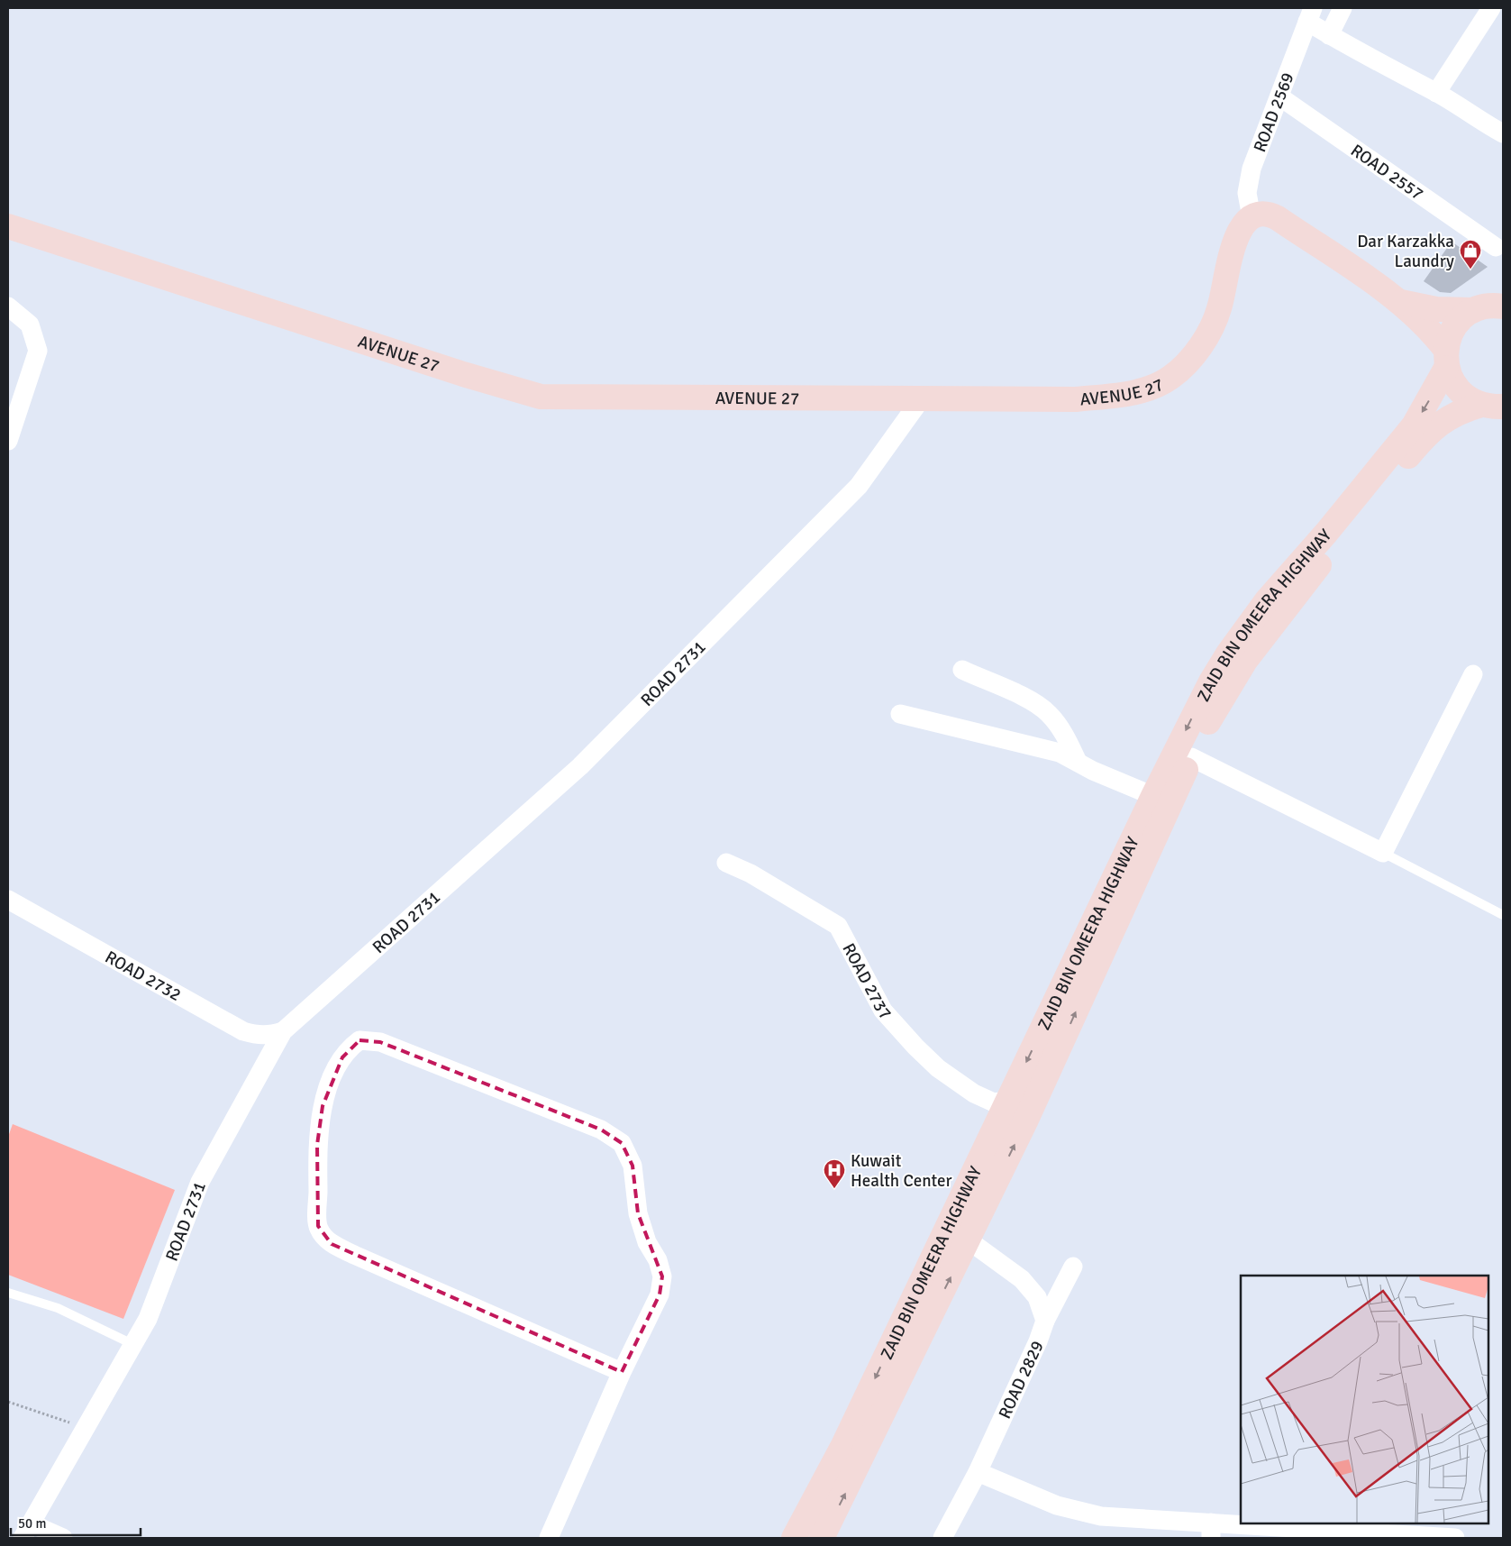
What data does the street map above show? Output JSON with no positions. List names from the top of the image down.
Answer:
{
  "streets": {
    "street": [
      "ROAD 2569",
      "ROAD 2557",
      "AVENUE 27",
      "ZAID BIN OMEERA HIGHWAY",
      "ROAD 2731",
      "ROAD 2732",
      "ROAD 2737",
      "ROAD 2829"
    ]
  },
  "crossings": [
    ["ROAD 2569", "ROAD 2557"],
    ["ROAD 2569", "AVENUE 27"],
    ["AVENUE 27", "ROAD 2731"],
    ["ZAID BIN OMEERA HIGHWAY", "ROAD 2737"],
    ["ZAID BIN OMEERA HIGHWAY", "ROAD 2829"],
    ["ROAD 2731", "ROAD 2732"]
  ],
  "places": {
    "shop": ["Dar Karzakka Laundry"],
    "hospital": ["Kuwait Health Center"]
  },
  "scale_bar": "50 m"
}
